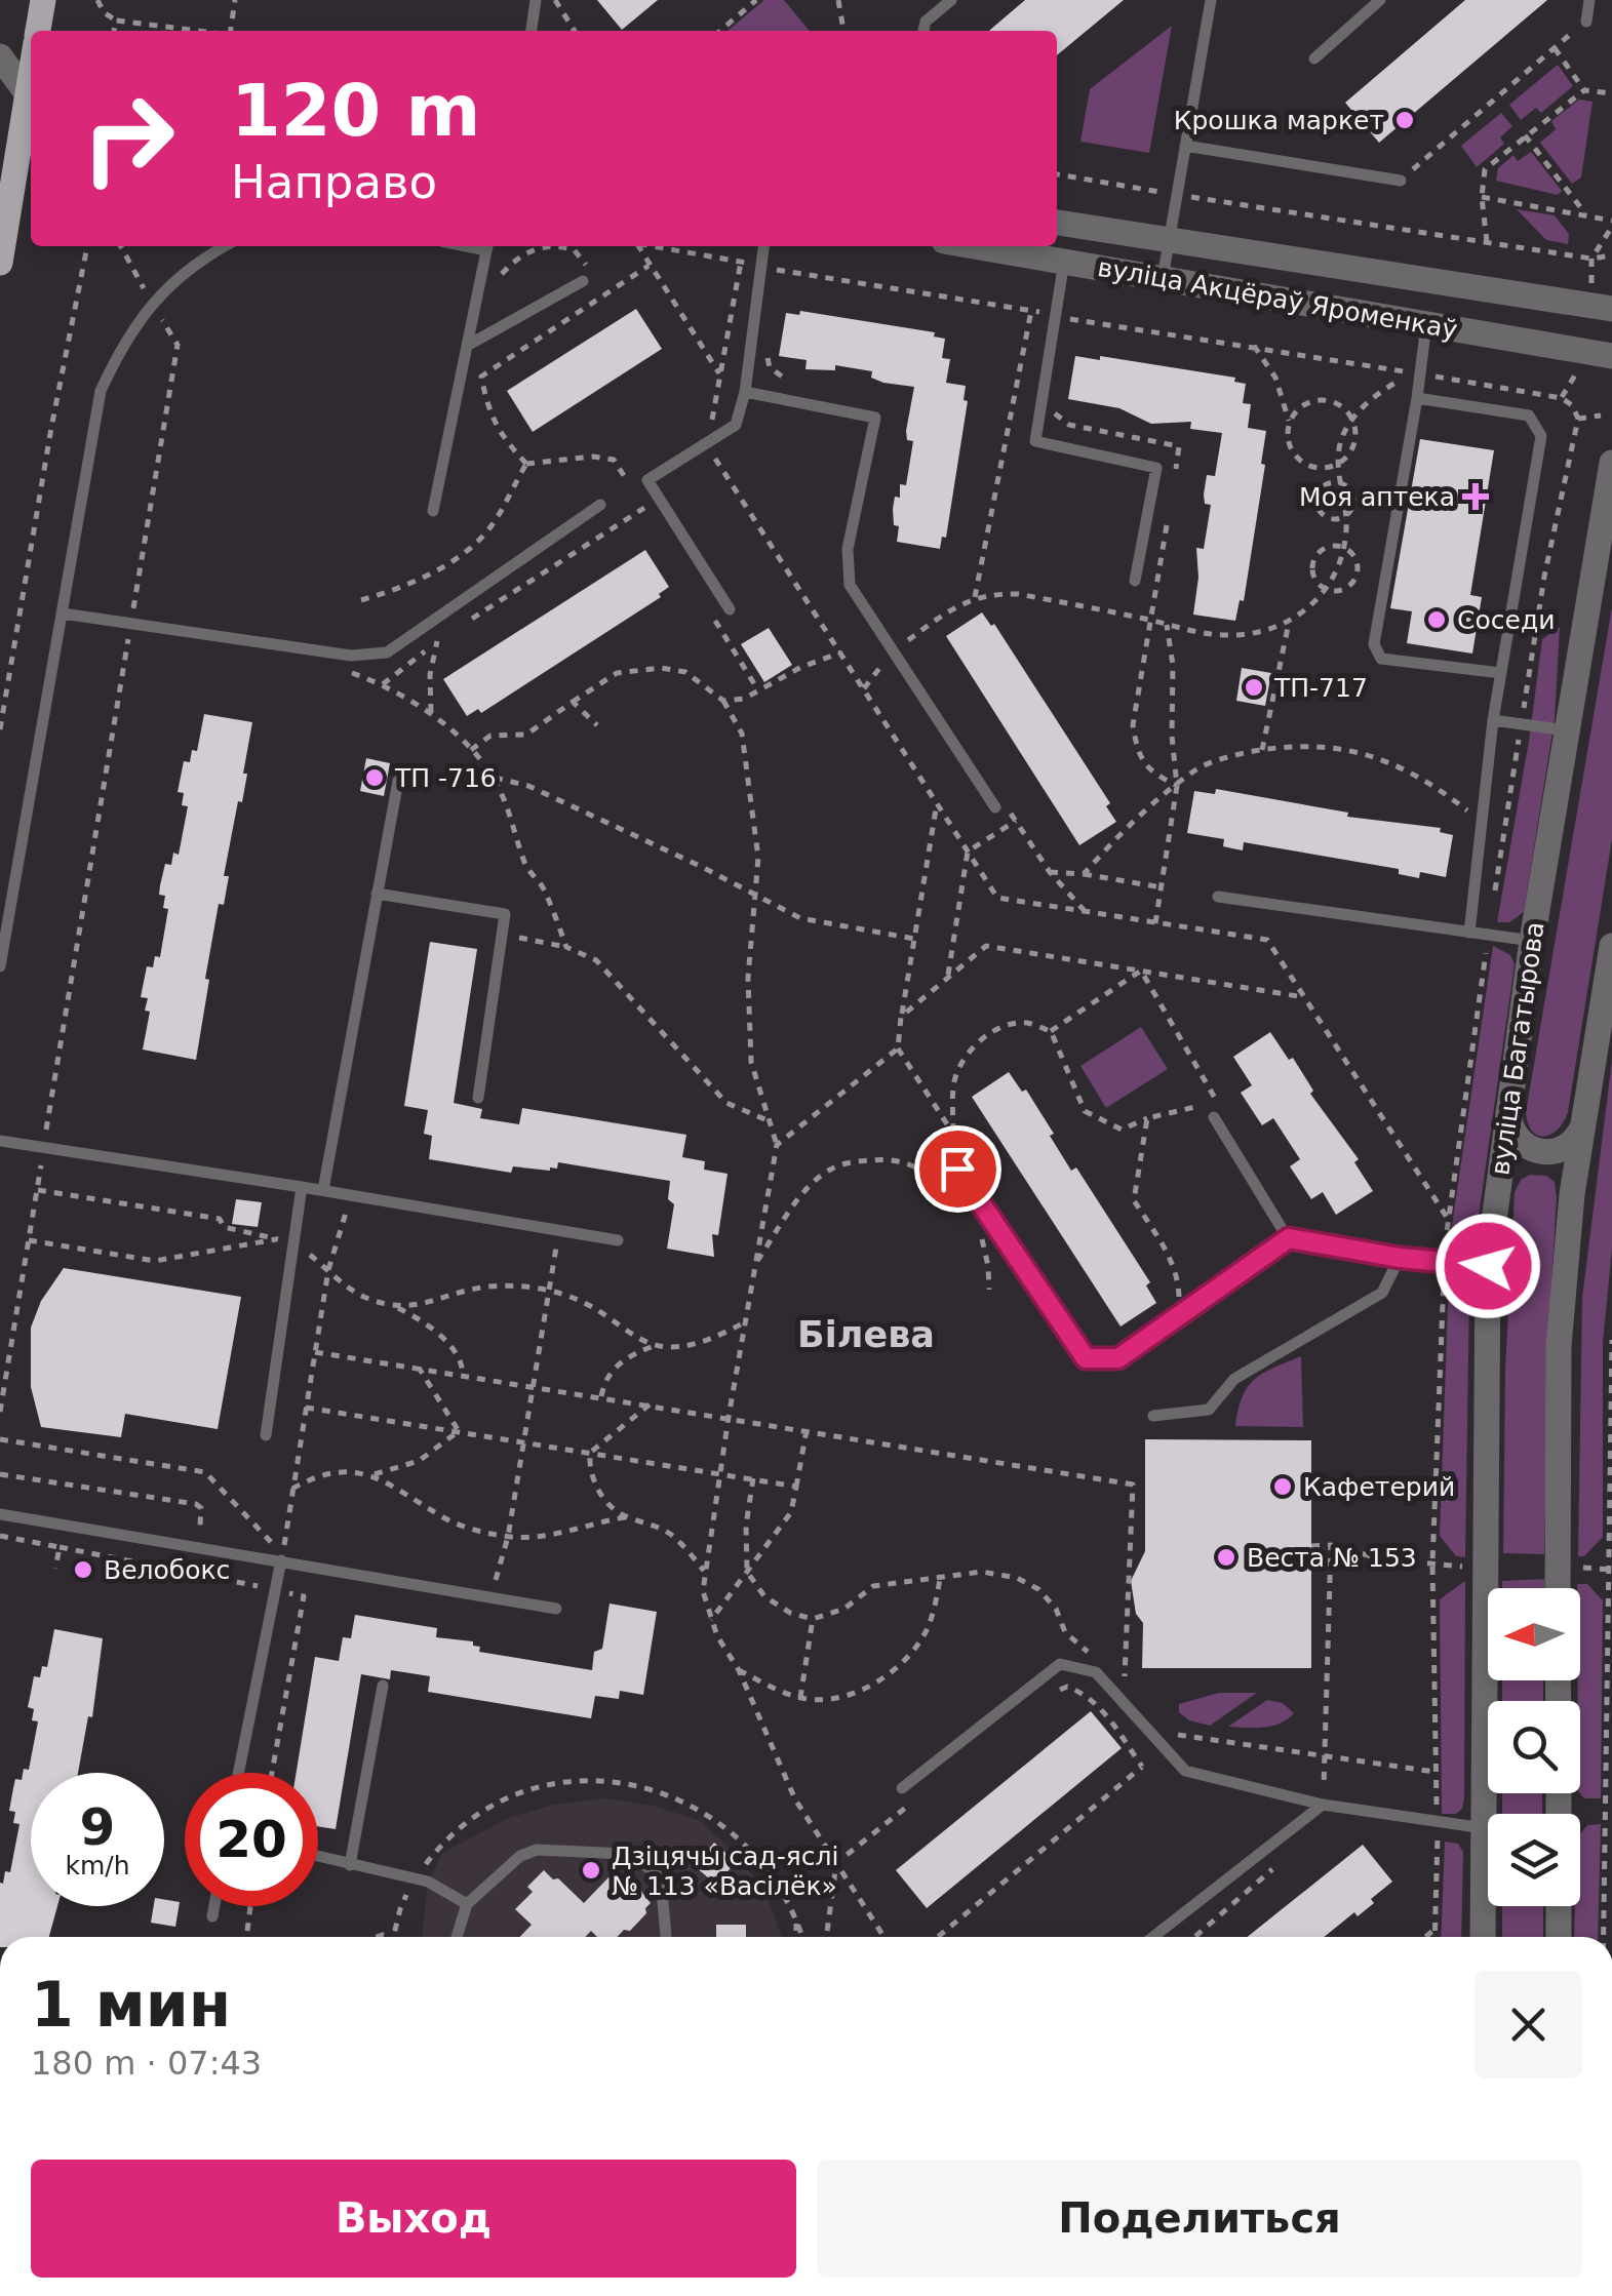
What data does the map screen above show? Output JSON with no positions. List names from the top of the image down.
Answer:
{
  "streets": {
    "street": ["вуліца Акцёраў Яроменкаў", "вуліца Багатырова"]
  },
  "districts": ["Білева"],
  "places": {
    "other": [
      "Крошка маркет",
      "Соседи",
      "ТП-717",
      "ТП -716",
      "Кафетерий",
      "Веста № 153",
      "Велобокс",
      "Дзіцячы сад-яслі № 113 «Васілёк»"
    ],
    "health": ["Моя аптека"]
  },
  "north": "left",
  "page": {
    "turn": ["120 m", "Направо"],
    "speed": "9 km/h",
    "limit": "20",
    "heading": ["1 мин", "180 m · 07:43"],
    "buttons": ["Выход", "Поделиться"]
  }
}
